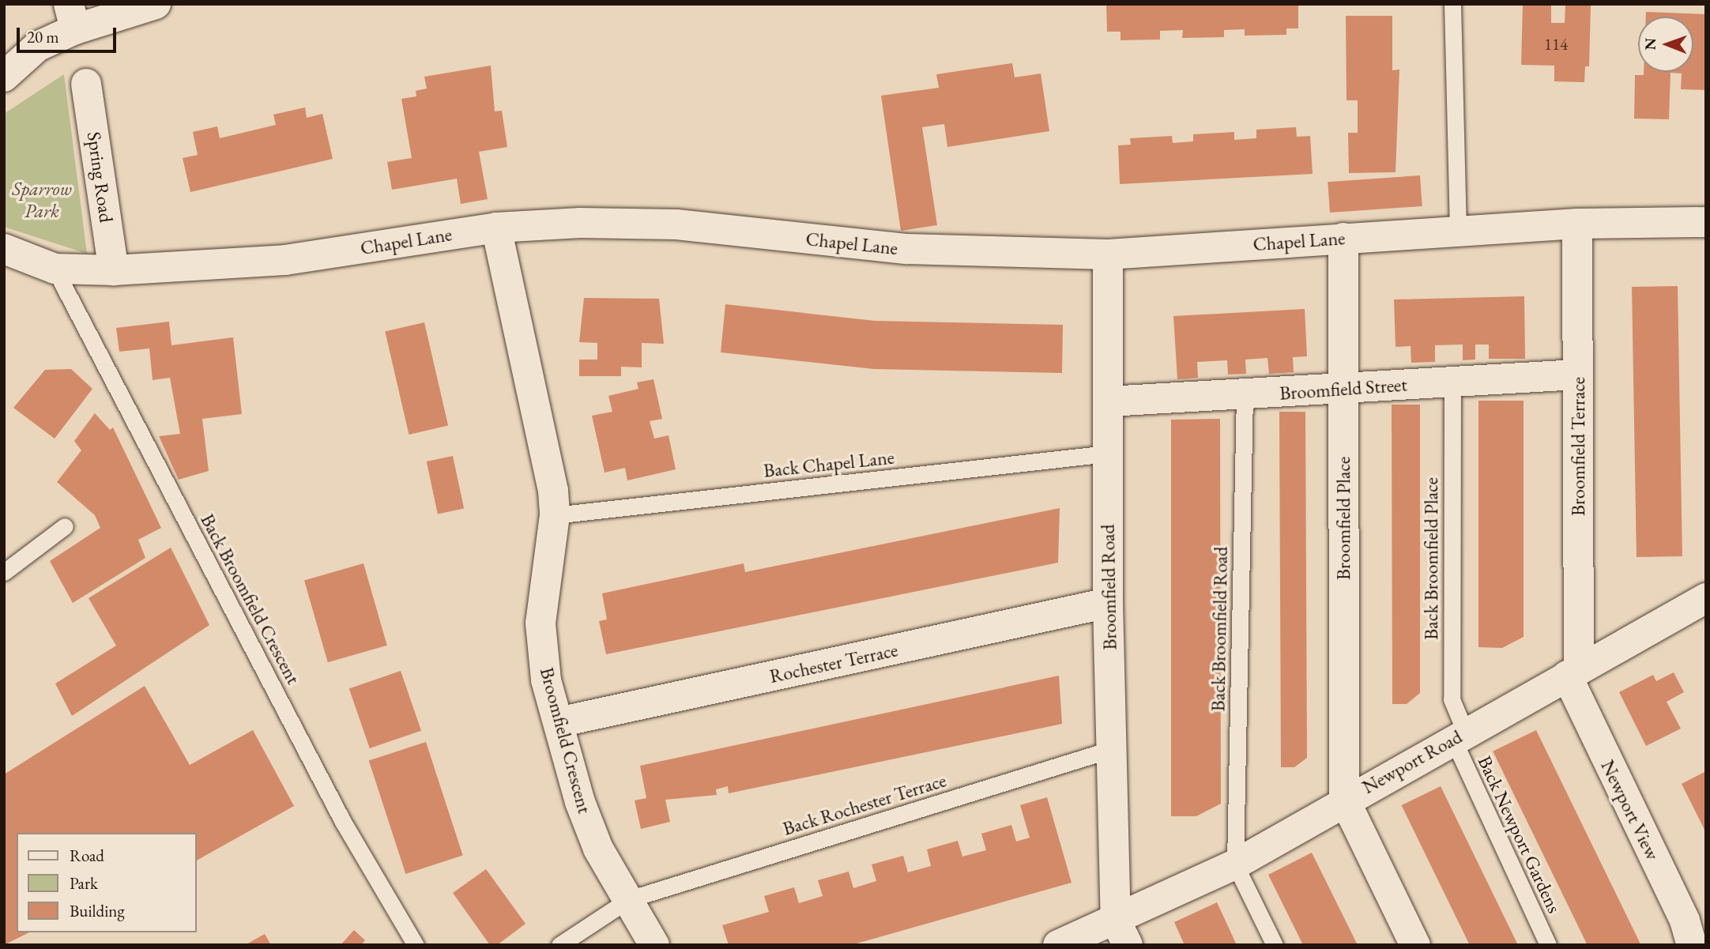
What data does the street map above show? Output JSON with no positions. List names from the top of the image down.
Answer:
{
  "streets": {
    "street": [
      "Spring Road",
      "Chapel Lane",
      "Broomfield Street",
      "Broomfield Terrace",
      "Broomfield Place",
      "Broomfield Road",
      "Rochester Terrace",
      "Broomfield Crescent",
      "Newport Road",
      "Newport View"
    ],
    "lane": [
      "Back Chapel Lane",
      "Back Broomfield Place",
      "Back Broomfield Crescent",
      "Back Broomfield Road",
      "Back Rochester Terrace",
      "Back Newport Gardens"
    ]
  },
  "crossings": [
    ["Spring Road", "Chapel Lane"],
    ["Chapel Lane", "Broomfield Terrace"],
    ["Chapel Lane", "Broomfield Place"],
    ["Chapel Lane", "Broomfield Road"],
    ["Chapel Lane", "Back Broomfield Crescent"],
    ["Chapel Lane", "Broomfield Crescent"],
    ["Broomfield Street", "Broomfield Terrace"],
    ["Broomfield Street", "Broomfield Place"],
    ["Broomfield Street", "Back Broomfield Place"],
    ["Broomfield Street", "Broomfield Road"],
    ["Broomfield Street", "Back Broomfield Road"],
    ["Broomfield Terrace", "Newport Road"],
    ["Broomfield Terrace", "Newport View"],
    ["Back Chapel Lane", "Broomfield Road"],
    ["Back Chapel Lane", "Broomfield Crescent"],
    ["Broomfield Place", "Newport Road"],
    ["Back Broomfield Place", "Newport Road"],
    ["Back Broomfield Place", "Back Newport Gardens"],
    ["Broomfield Road", "Rochester Terrace"],
    ["Broomfield Road", "Newport Road"],
    ["Broomfield Road", "Back Rochester Terrace"],
    ["Back Broomfield Road", "Newport Road"],
    ["Rochester Terrace", "Broomfield Crescent"],
    ["Broomfield Crescent", "Back Rochester Terrace"],
    ["Newport Road", "Newport View"],
    ["Newport Road", "Back Newport Gardens"]
  ],
  "parks": ["Sparrow Park"],
  "house_numbers": ["114"],
  "legend": ["Road", "Park", "Building"],
  "scale_bar": "20 m",
  "north": "left"
}
